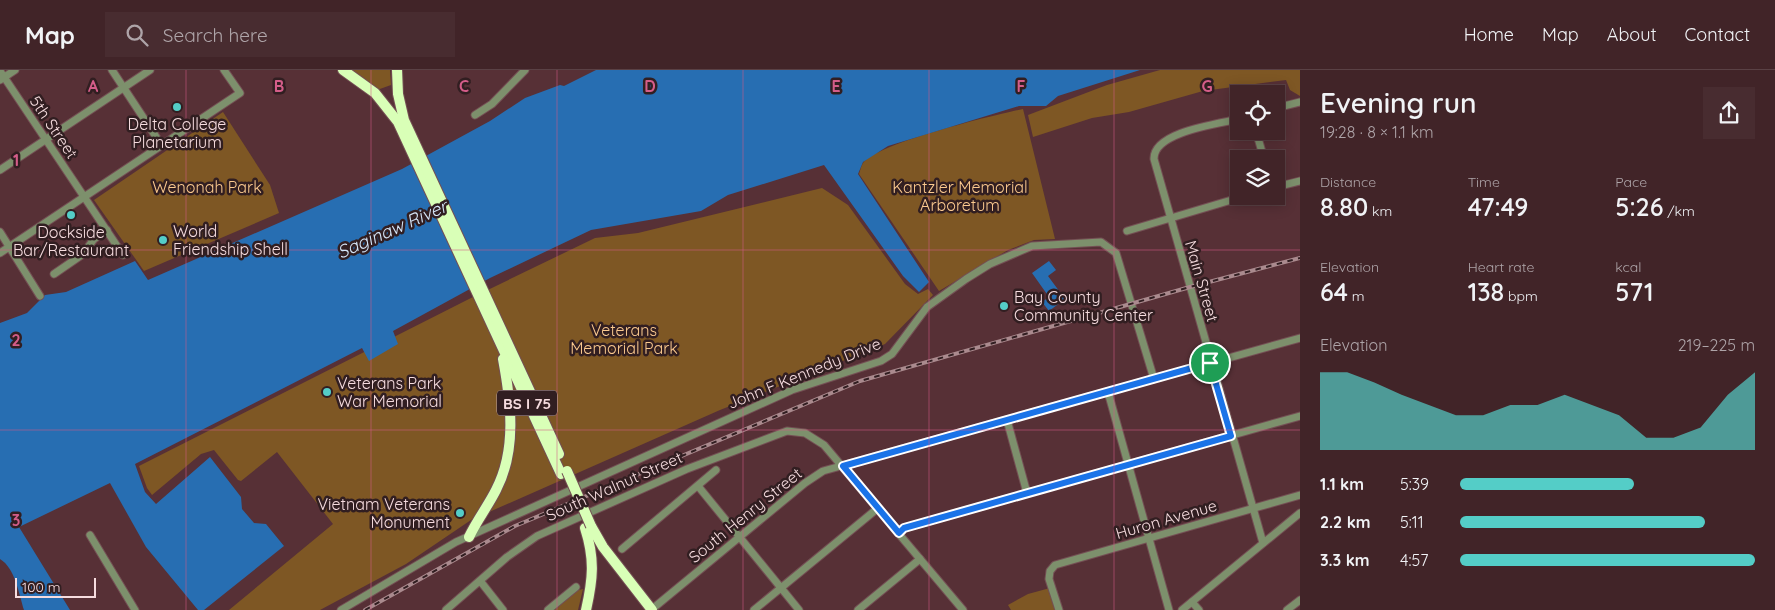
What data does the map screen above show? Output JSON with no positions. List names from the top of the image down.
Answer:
{
  "streets": {
    "highway": ["BS I 75"],
    "street": [
      "5th Street",
      "Main Street",
      "John F Kennedy Drive",
      "South Walnut Street",
      "South Henry Street",
      "Huron Avenue"
    ]
  },
  "crossings": [
    ["Main Street", "South Henry Street"],
    ["Main Street", "Huron Avenue"],
    ["John F Kennedy Drive", "South Henry Street"],
    ["BS I 75", "South Henry Street"],
    ["South Walnut Street", "South Henry Street"]
  ],
  "water": ["Saginaw River"],
  "parks": ["Wenonah Park", "Kantzler Memorial Arboretum", "Veterans Memorial Park"],
  "places": [
    "Delta College Planetarium",
    "Dockside Bar/Restaurant",
    "World Friendship Shell",
    "Bay County Community Center",
    "Veterans Park War Memorial",
    "Vietnam Veterans Monument"
  ],
  "scale_bar": "100 m",
  "page": {
    "header": "Map",
    "search": "Search here",
    "nav": [
      "Home",
      "Map",
      "About",
      "Contact"
    ],
    "heading": ["Evening run", "19:28 · 8 × 1.1 km"],
    "stats": [
      ["Distance", "8.80 km"],
      ["Time", "47:49"],
      ["Pace", "5:26 /km"],
      ["Elevation", "64 m"],
      ["Heart rate", "138 bpm"],
      ["kcal", "571"]
    ],
    "chart": ["Elevation", "219–225 m"],
    "list": [
      {
        "name": "1.1 km",
        "note": "5:39"
      },
      {
        "name": "2.2 km",
        "note": "5:11"
      },
      {
        "name": "3.3 km",
        "note": "4:57"
      }
    ],
    "scale": "100 m"
  },
  "grid": {
    "columns": [
      "A",
      "B",
      "C",
      "D",
      "E",
      "F",
      "G"
    ],
    "rows": ["1", "2", "3"]
  }
}
